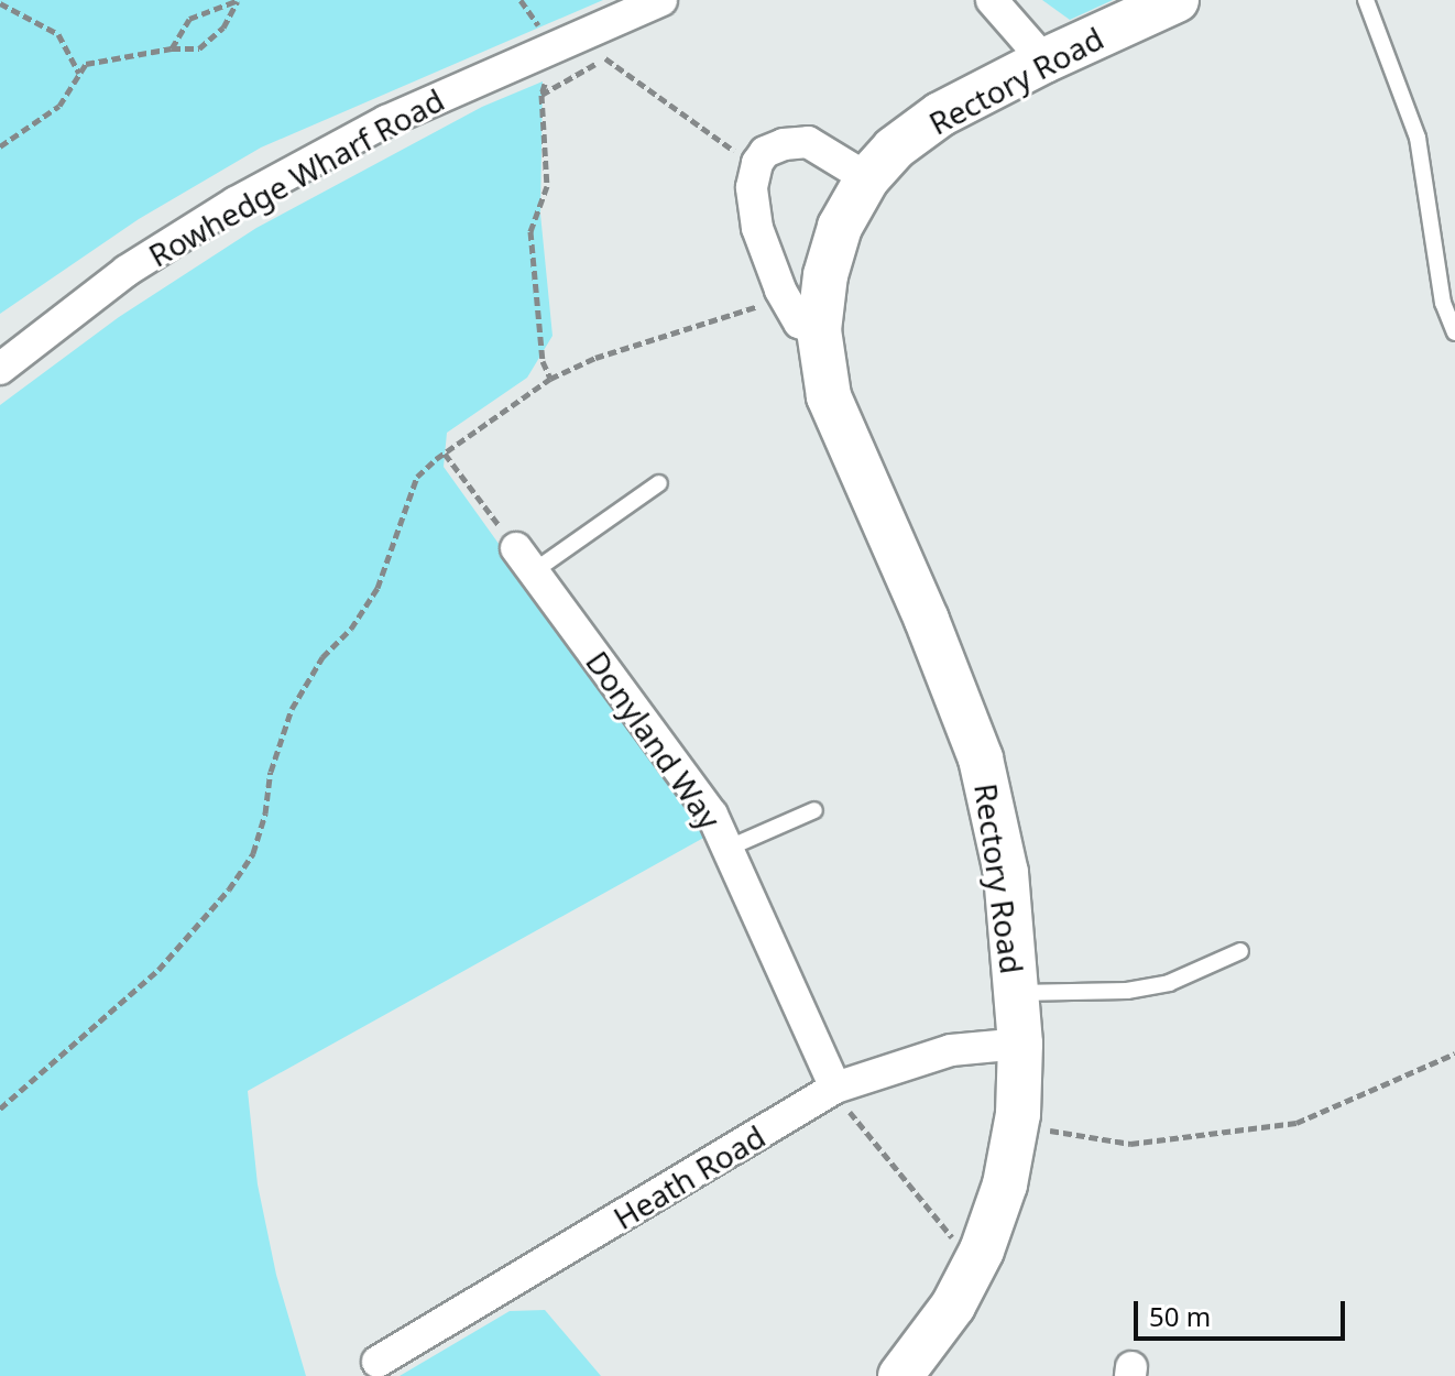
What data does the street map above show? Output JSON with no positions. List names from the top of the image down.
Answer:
{
  "streets": {
    "street": [
      "Rectory Road",
      "Rowhedge Wharf Road",
      "Donyland Way",
      "Heath Road"
    ]
  },
  "crossings": [
    ["Rectory Road", "Heath Road"],
    ["Donyland Way", "Heath Road"]
  ],
  "scale_bar": "50 m"
}
